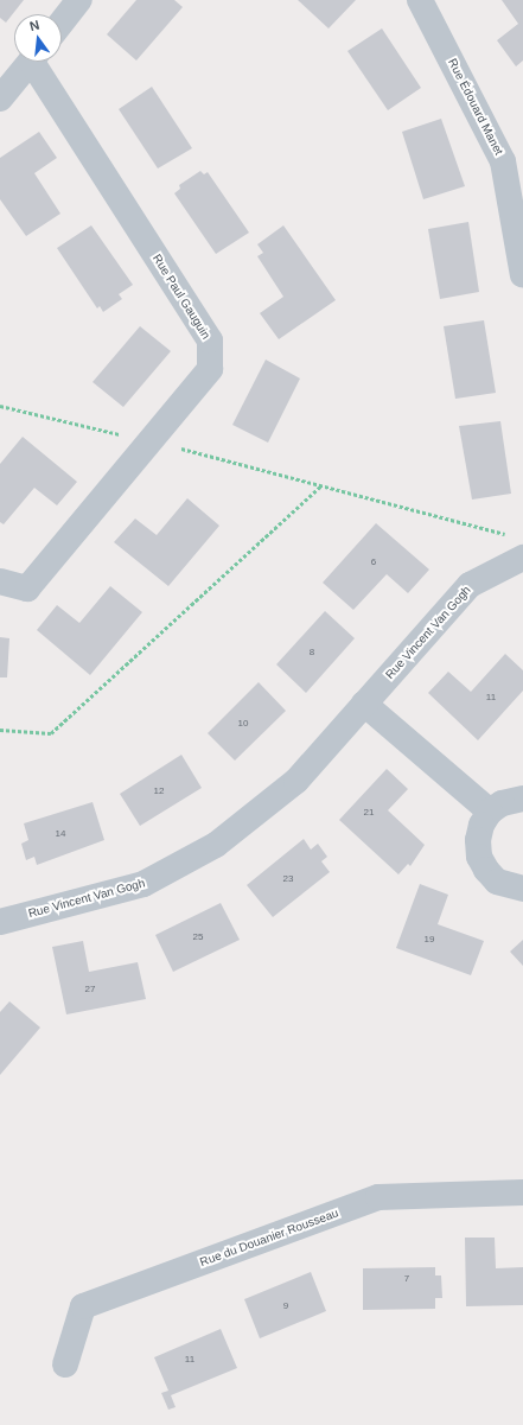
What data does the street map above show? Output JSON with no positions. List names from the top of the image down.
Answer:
{
  "streets": {
    "street": [
      "Rue Édouard Manet",
      "Rue Paul Gauguin",
      "Rue Vincent Van Gogh",
      "Rue du Douanier Rousseau"
    ]
  },
  "house_numbers": [
    "6",
    "8",
    "11",
    "10",
    "12",
    "21",
    "14",
    "23",
    "25",
    "19",
    "27",
    "7",
    "9",
    "11"
  ],
  "north": "top"
}
